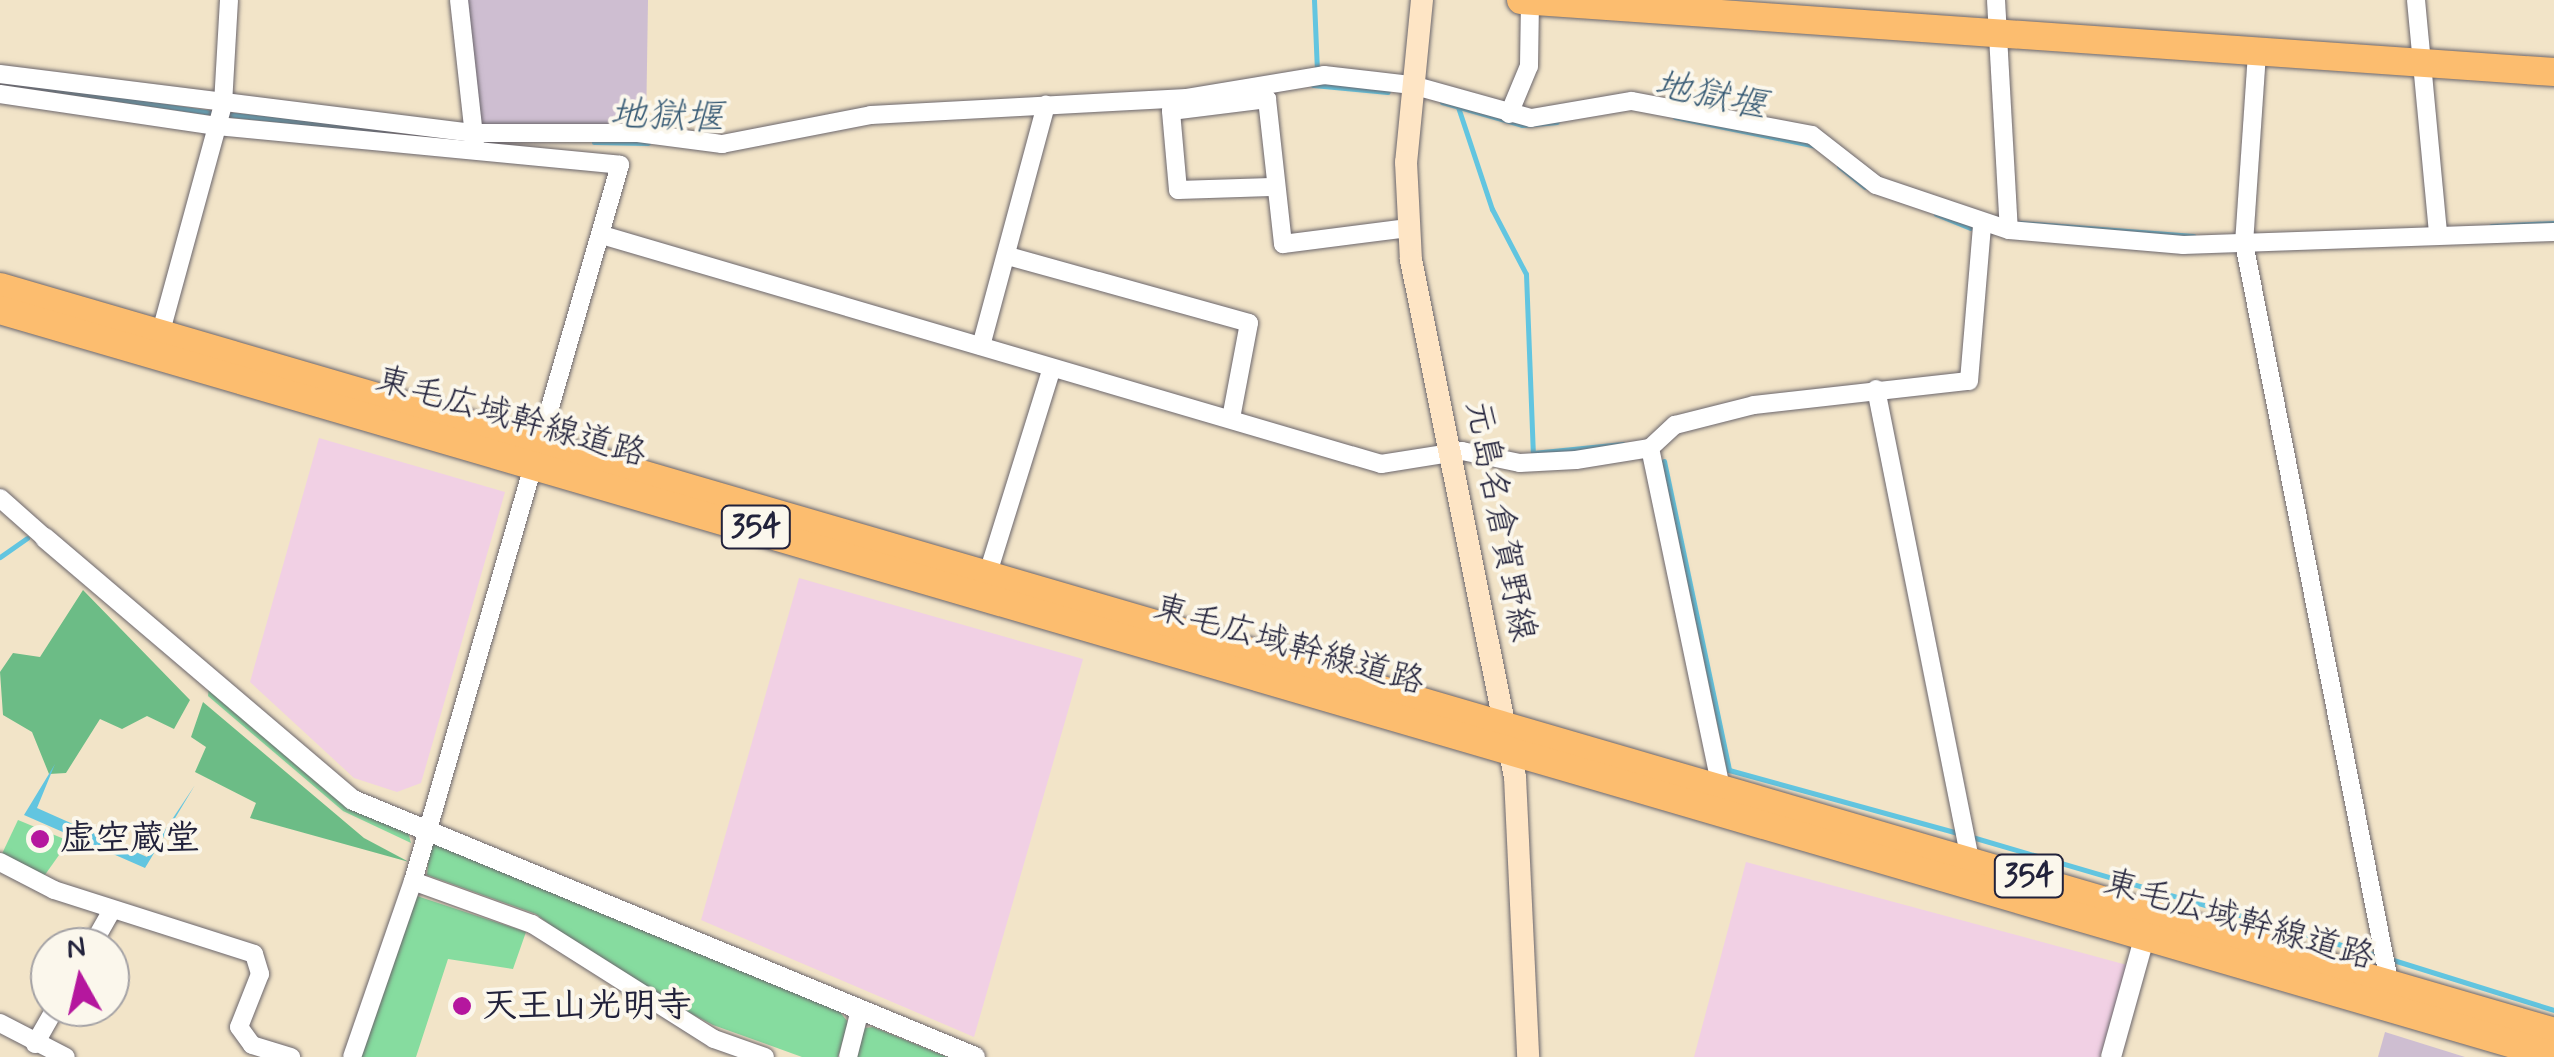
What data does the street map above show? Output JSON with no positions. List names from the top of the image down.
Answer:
{
  "streets": {
    "main road": ["東毛広域幹線道路", "元島名倉賀野線", "354"]
  },
  "crossings": [
    ["東毛広域幹線道路", "元島名倉賀野線"]
  ],
  "water": ["地獄堰"],
  "places": ["虚空蔵堂", "天王山光明寺"],
  "north": "top"
}
